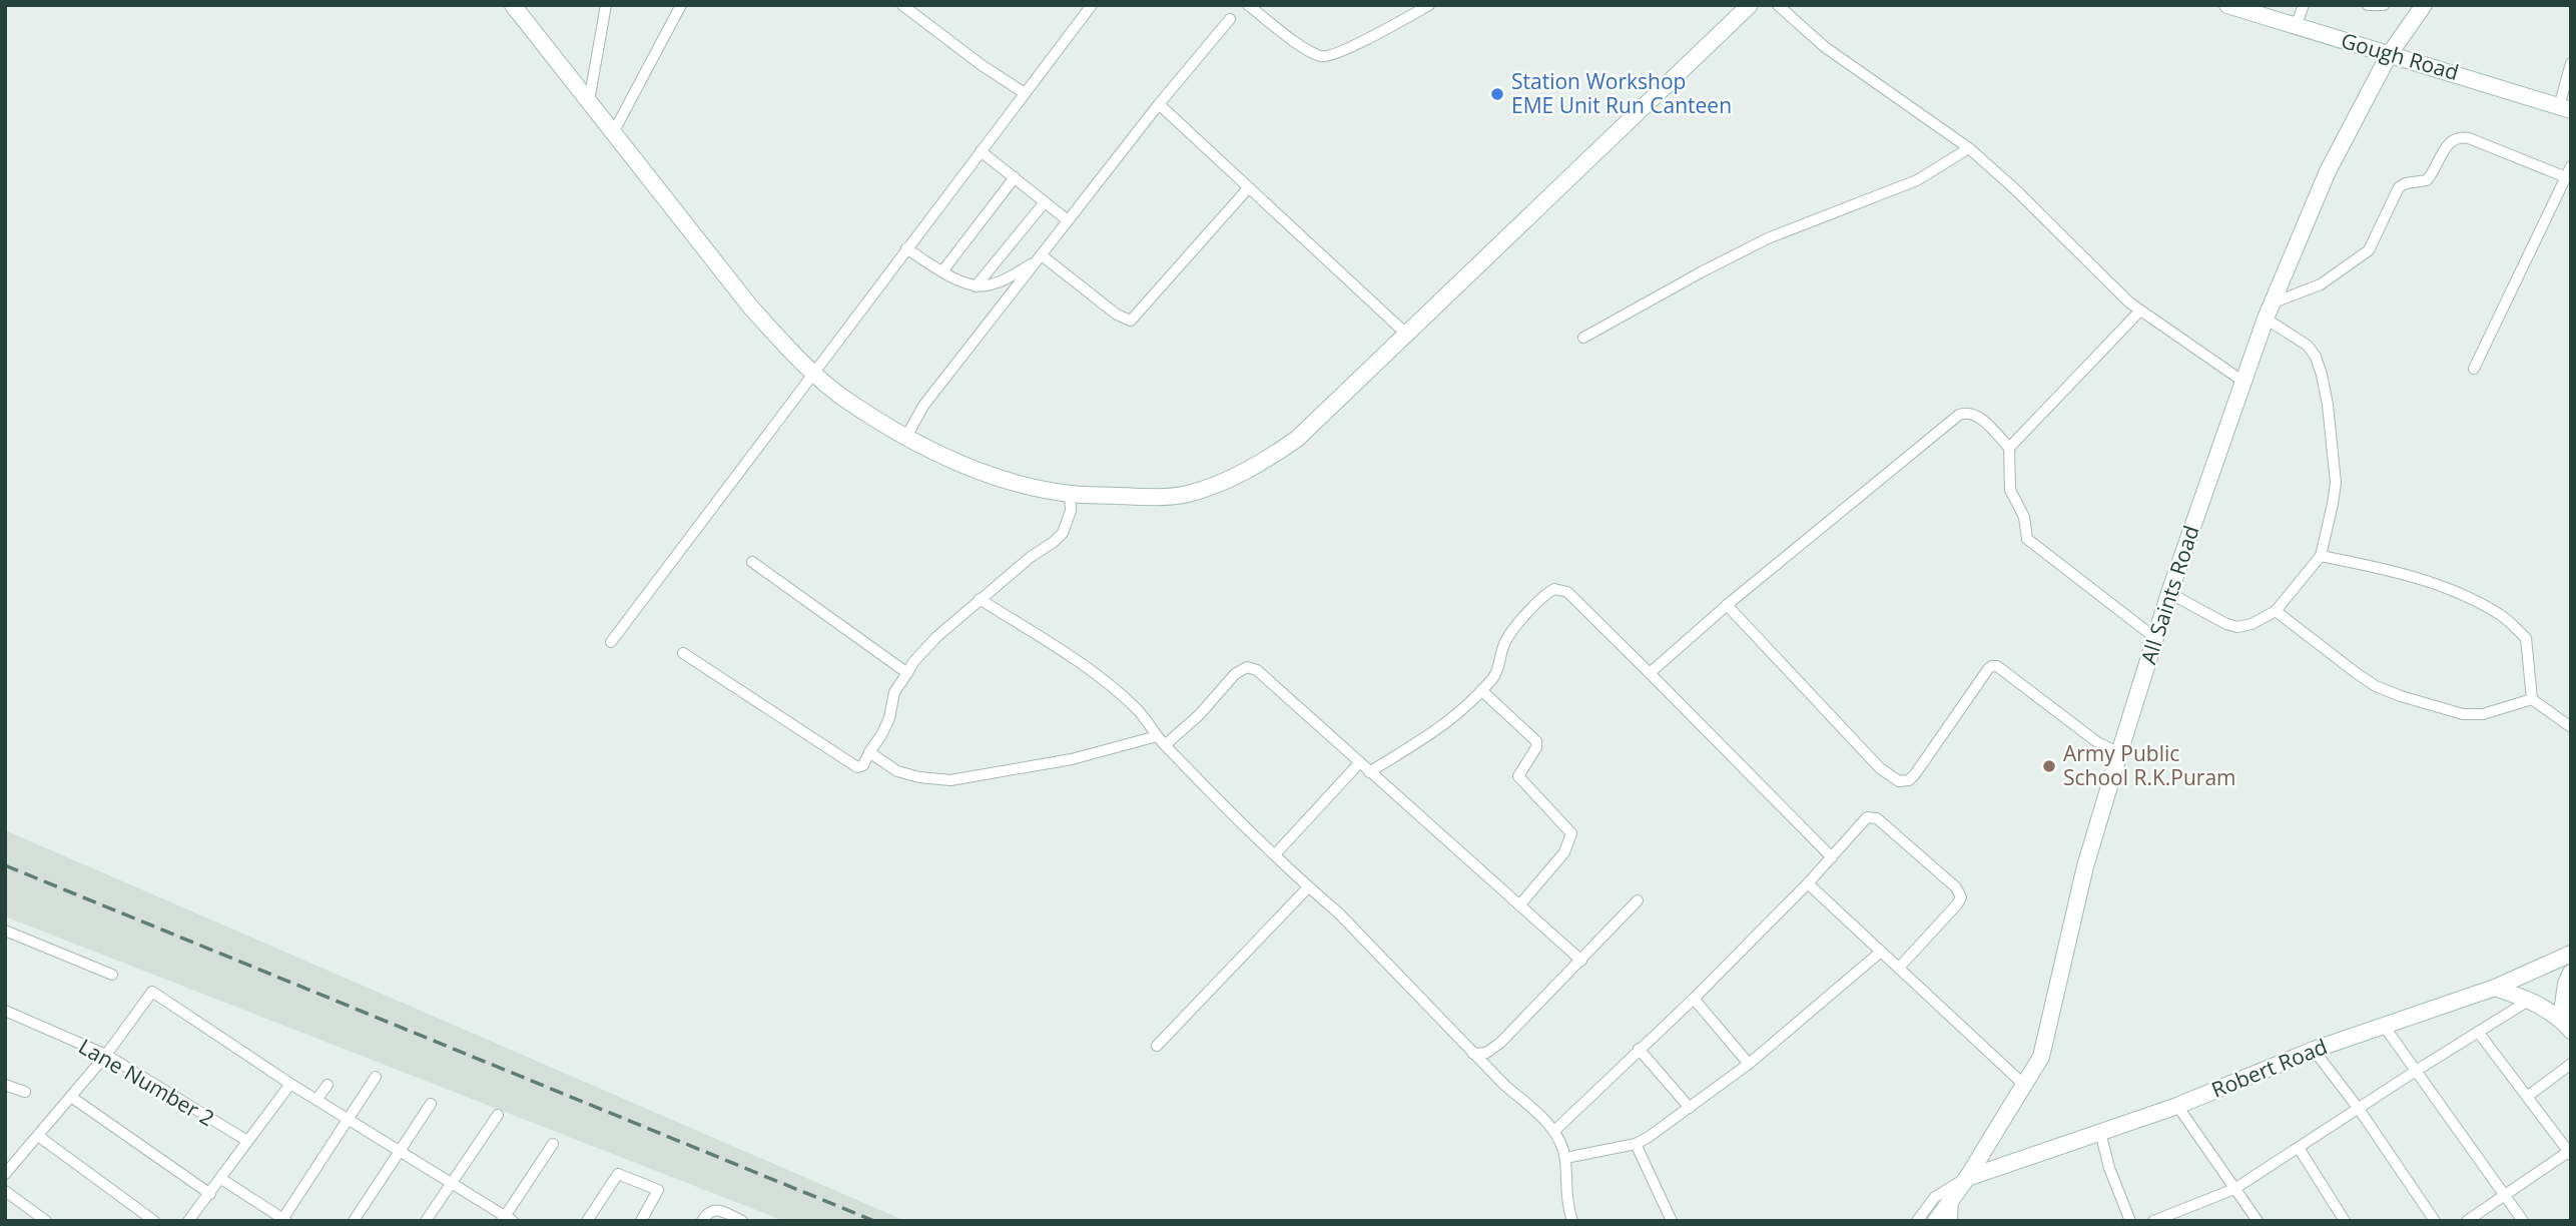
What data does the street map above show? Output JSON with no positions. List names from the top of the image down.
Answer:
{
  "streets": {
    "street": [
      "Gough Road",
      "All Saints Road",
      "Robert Road",
      "Lane Number 2"
    ]
  },
  "crossings": [
    ["Gough Road", "All Saints Road"],
    ["All Saints Road", "Robert Road"]
  ],
  "places": ["Station Workshop EME Unit Run Canteen", "Army Public School R.K.Puram"]
}
